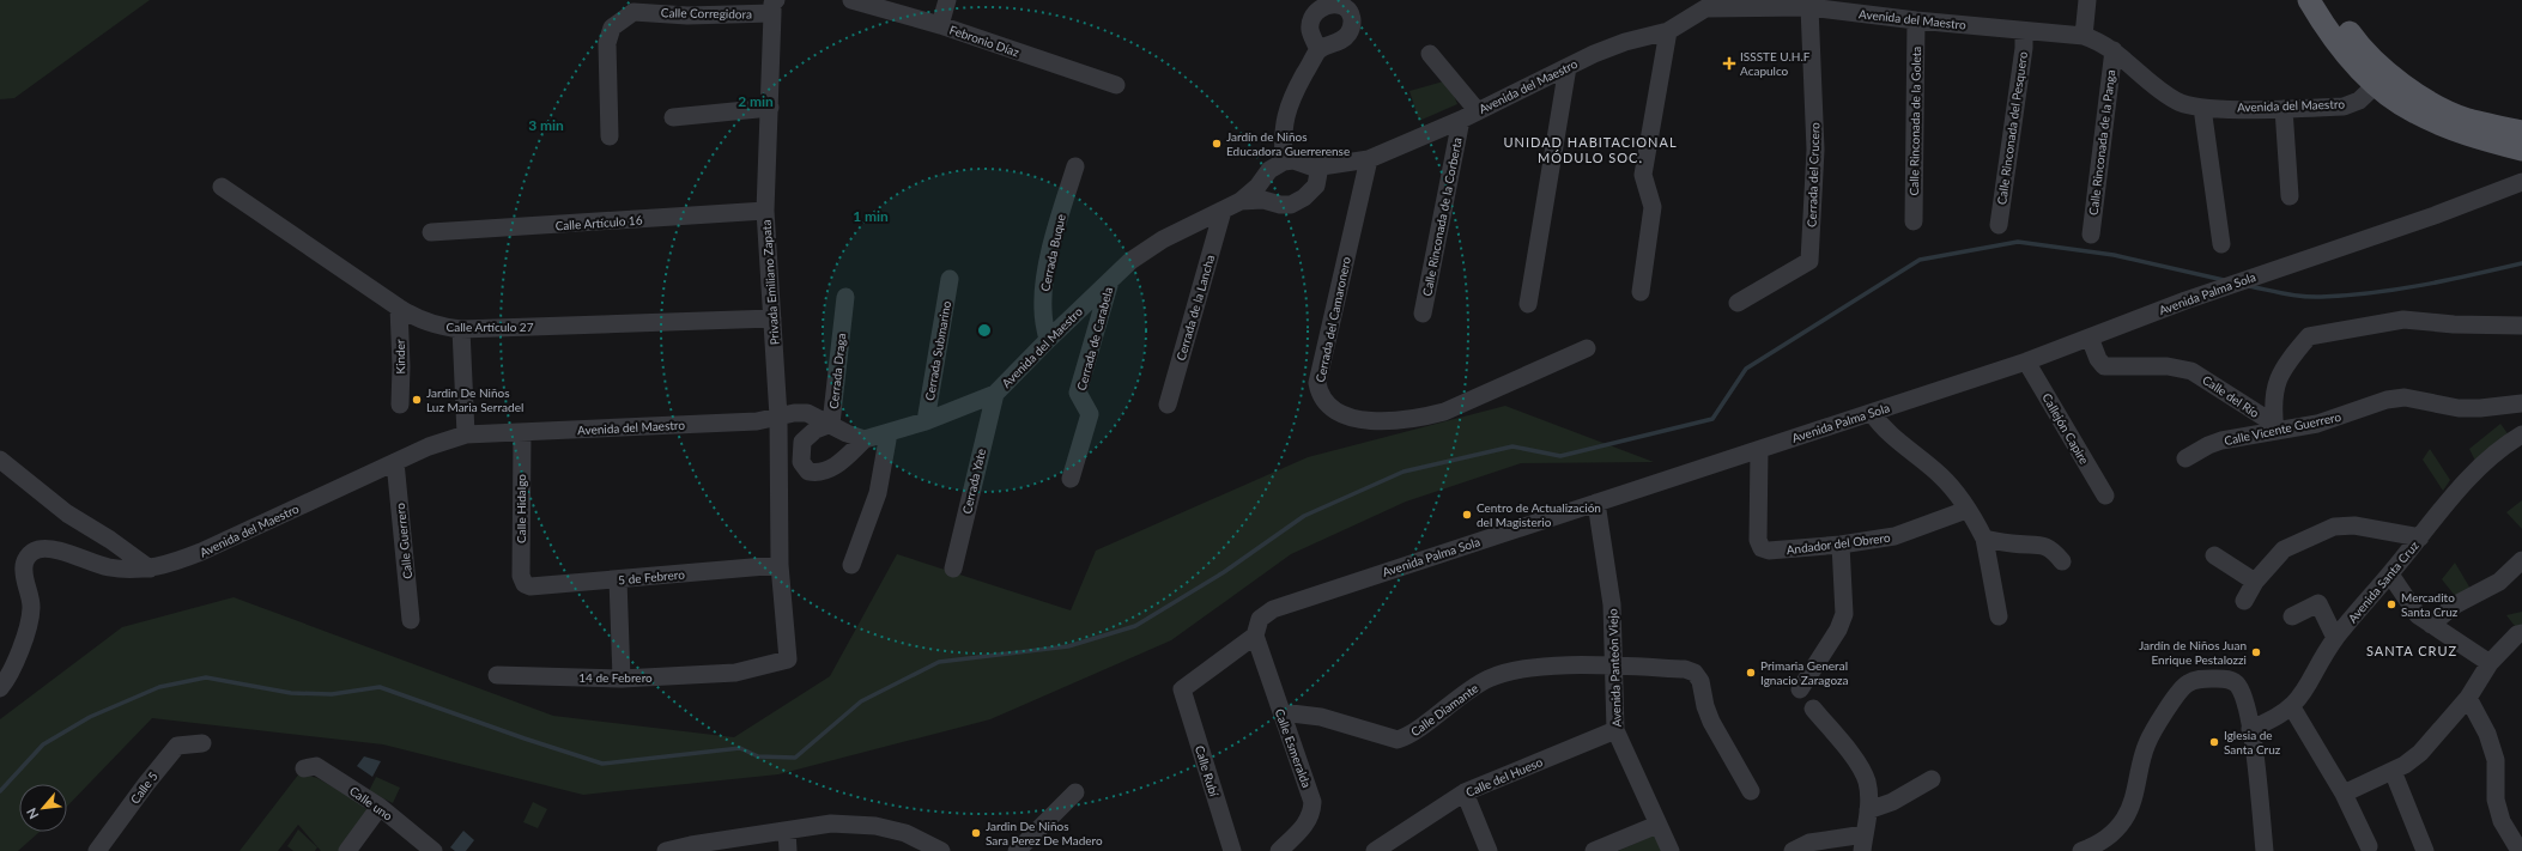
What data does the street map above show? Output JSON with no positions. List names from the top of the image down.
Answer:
{
  "streets": {
    "street": [
      "Calle Corregidora",
      "Avenida del Maestro",
      "Febronio Díaz",
      "Calle Rinconada de la Goleta",
      "Calle Rinconada del Pesquero",
      "Calle Rinconada de la Panga",
      "Cerrada del Crucero",
      "Calle Rinconada de la Corberta",
      "Calle Artículo 16",
      "Cerrada Buque",
      "Privada Emiliano Zapata",
      "Avenida Palma Sola",
      "Cerrada de la Lancha",
      "Cerrada del Camaronero",
      "Calle Artículo 27",
      "Cerrada de Carabela",
      "Cerrada Submarino",
      "Kinder",
      "Cerrada Draga",
      "Calle del Río",
      "Callejón Capire",
      "Calle Vicente Guerrero",
      "Cerrada Yate",
      "Calle Hidalgo",
      "Calle Guerrero",
      "Andador del Obrero",
      "5 de Febrero",
      "Avenida Santa Cruz",
      "Avenida Panteón Viejo",
      "14 de Febrero",
      "Calle Diamante",
      "Calle Esmeralda",
      "Calle Rubí",
      "Calle del Hueso",
      "Calle 5",
      "Calle uno"
    ]
  },
  "crossings": [
    ["Calle Corregidora", "Privada Emiliano Zapata"],
    ["Avenida del Maestro", "Calle Rinconada de la Goleta"],
    ["Avenida del Maestro", "Calle Rinconada del Pesquero"],
    ["Avenida del Maestro", "Calle Rinconada de la Panga"],
    ["Avenida del Maestro", "Cerrada del Crucero"],
    ["Avenida del Maestro", "Calle Rinconada de la Corberta"],
    ["Avenida del Maestro", "Cerrada Buque"],
    ["Avenida del Maestro", "Privada Emiliano Zapata"],
    ["Avenida del Maestro", "Cerrada de la Lancha"],
    ["Avenida del Maestro", "Cerrada del Camaronero"],
    ["Avenida del Maestro", "Cerrada de Carabela"],
    ["Avenida del Maestro", "Cerrada Submarino"],
    ["Avenida del Maestro", "Cerrada Draga"],
    ["Avenida del Maestro", "Cerrada Yate"],
    ["Avenida del Maestro", "Calle Hidalgo"],
    ["Avenida del Maestro", "Calle Guerrero"],
    ["Calle Artículo 16", "Privada Emiliano Zapata"],
    ["Privada Emiliano Zapata", "Calle Artículo 27"],
    ["Privada Emiliano Zapata", "5 de Febrero"],
    ["Privada Emiliano Zapata", "14 de Febrero"],
    ["Avenida Palma Sola", "Calle del Río"],
    ["Avenida Palma Sola", "Callejón Capire"],
    ["Avenida Palma Sola", "Andador del Obrero"],
    ["Avenida Palma Sola", "Avenida Panteón Viejo"],
    ["Avenida Palma Sola", "Calle Esmeralda"],
    ["Avenida Palma Sola", "Calle Rubí"],
    ["Calle Artículo 27", "Kinder"],
    ["Calle del Río", "Calle Vicente Guerrero"],
    ["Calle Hidalgo", "5 de Febrero"],
    ["5 de Febrero", "14 de Febrero"],
    ["Avenida Panteón Viejo", "Calle Diamante"],
    ["Avenida Panteón Viejo", "Calle del Hueso"],
    ["Calle Diamante", "Calle Esmeralda"]
  ],
  "districts": ["UNIDAD HABITACIONAL MÓDULO SOC.", "SANTA CRUZ"],
  "places": {
    "health": ["ISSSTE U.H.F Acapulco"],
    "other": [
      "Jardín de Niños Educadora Guerrerense",
      "Jardin De Niños Luz Maria Serradel",
      "Centro de Actualización del Magisterio",
      "Mercadito Santa Cruz",
      "Jardín de Niños Juan Enrique Pestalozzi",
      "Primaria General Ignacio Zaragoza",
      "Iglesia de Santa Cruz",
      "Jardin De Niños Sara Perez De Madero"
    ]
  },
  "north": "bottom left",
  "rings": ["2 min", "3 min", "1 min"]
}
